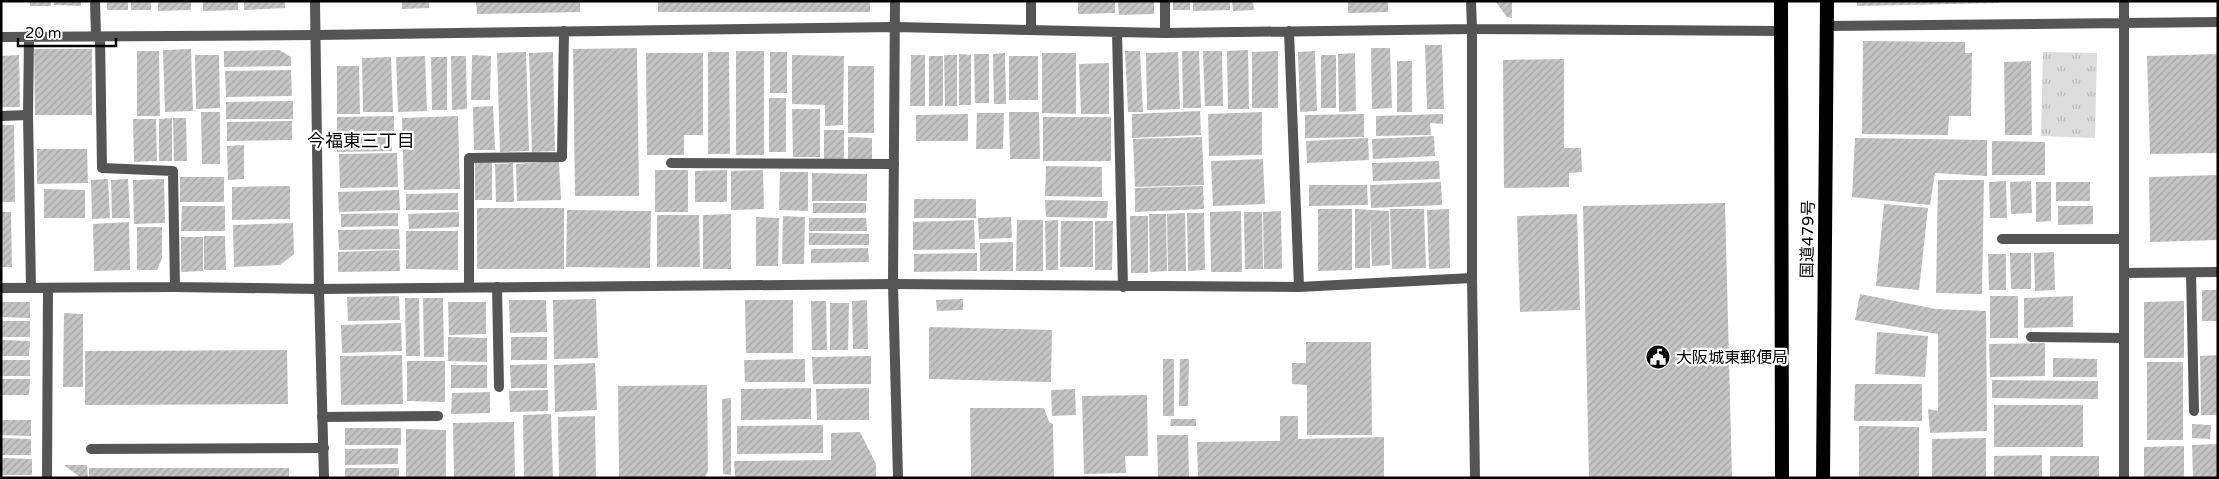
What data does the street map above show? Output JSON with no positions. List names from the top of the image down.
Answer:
{
  "streets": {
    "highway": ["国道479号"]
  },
  "districts": ["今福東三丁目"],
  "places": {
    "public building": ["大阪城東郵便局"]
  },
  "scale_bar": "20 m"
}
